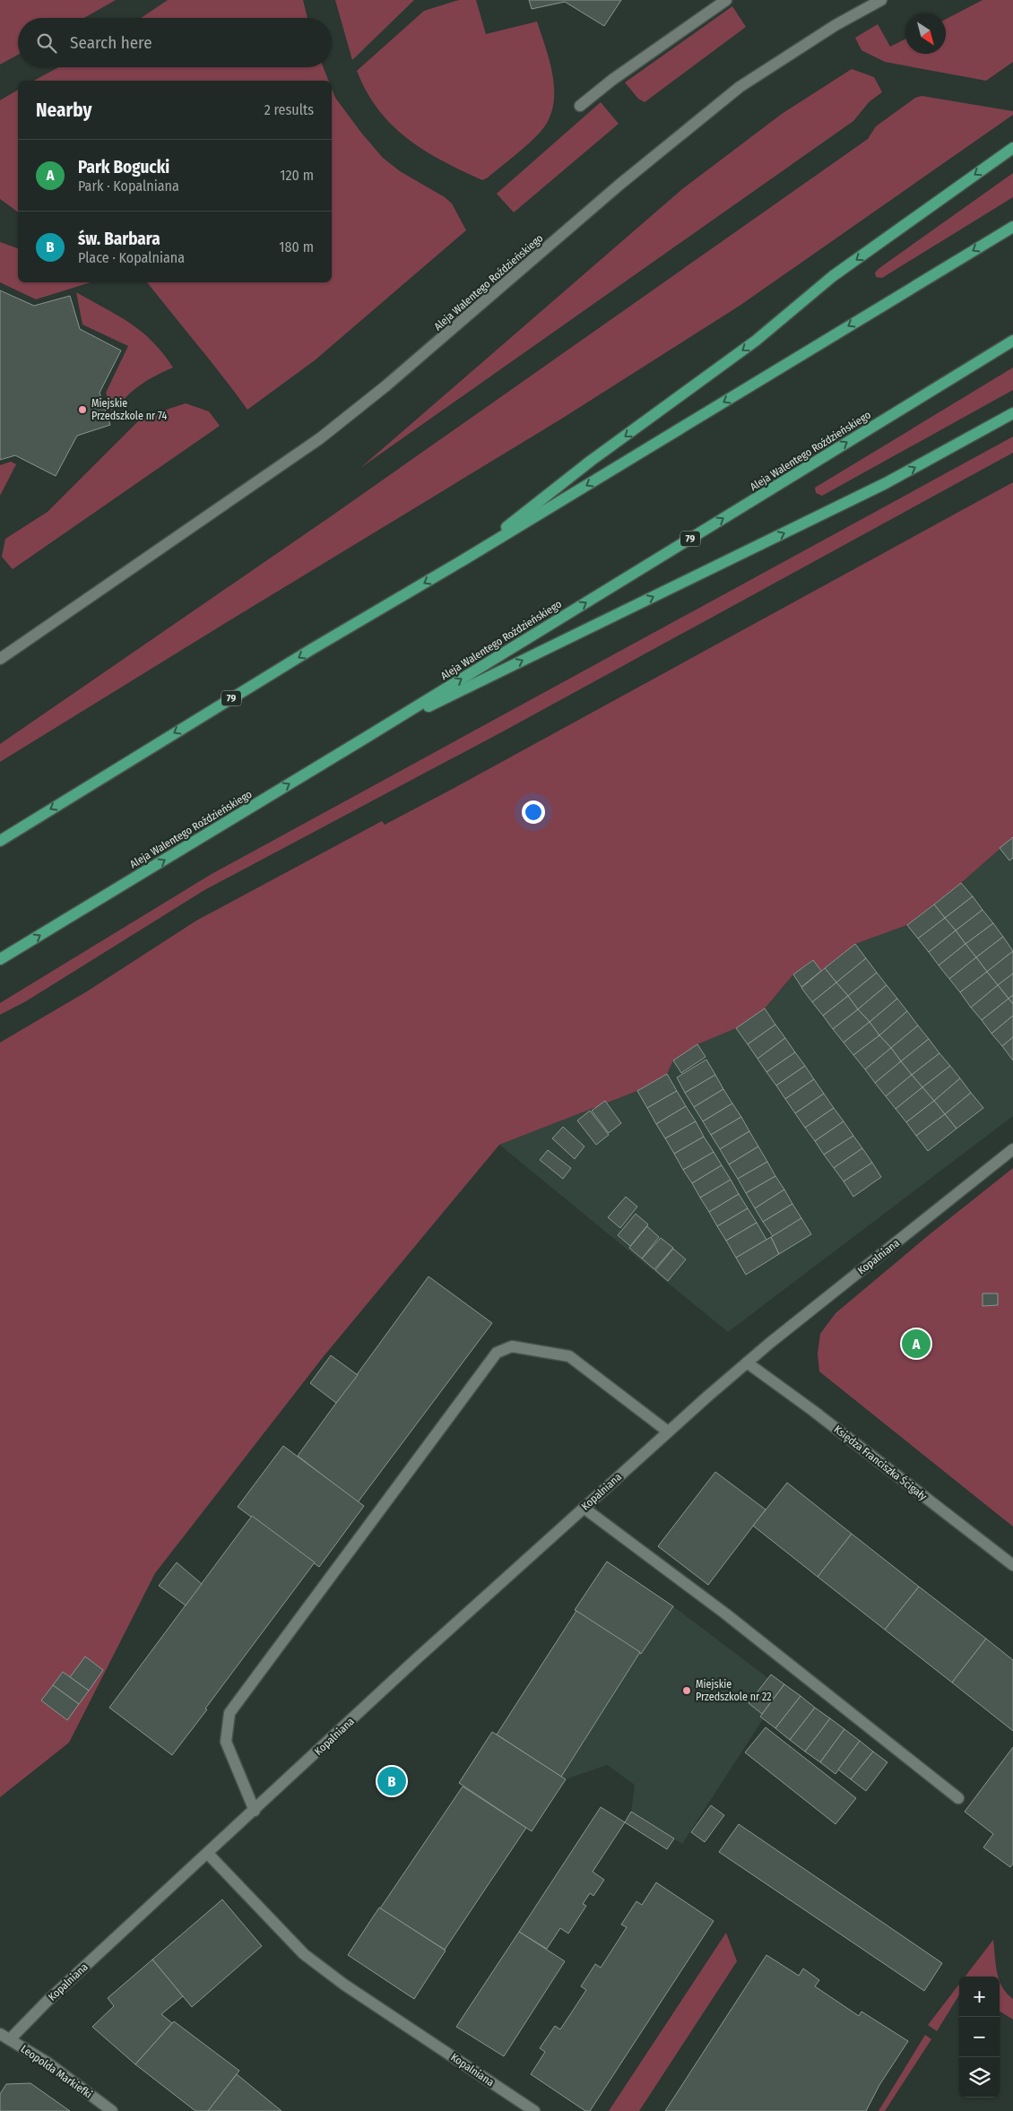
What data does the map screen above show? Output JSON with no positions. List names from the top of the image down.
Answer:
{
  "streets": {
    "main road": ["Aleja Walentego Roździeńskiego", "79"],
    "street": ["Kopalniana", "Księdza Franciszka Ścigały", "Leopolda Markiefki"]
  },
  "crossings": [
    ["Kopalniana", "Księdza Franciszka Ścigały"],
    ["Kopalniana", "Leopolda Markiefki"]
  ],
  "one_way": ["Aleja Walentego Roździeńskiego"],
  "places": ["Miejskie Przedszkole nr 74", "Miejskie Przedszkole nr 22"],
  "north": "bottom right",
  "page": {
    "search": "Search here",
    "heading": ["Nearby", "2 results"],
    "list": [
      {
        "mark": "A",
        "name": "Park Bogucki",
        "note": "Park · Kopalniana",
        "value": "120 m"
      },
      {
        "mark": "B",
        "name": "św. Barbara",
        "note": "Place · Kopalniana",
        "value": "180 m"
      }
    ],
    "pins": ["A", "B"],
    "map_buttons": ["+", "−"]
  }
}
